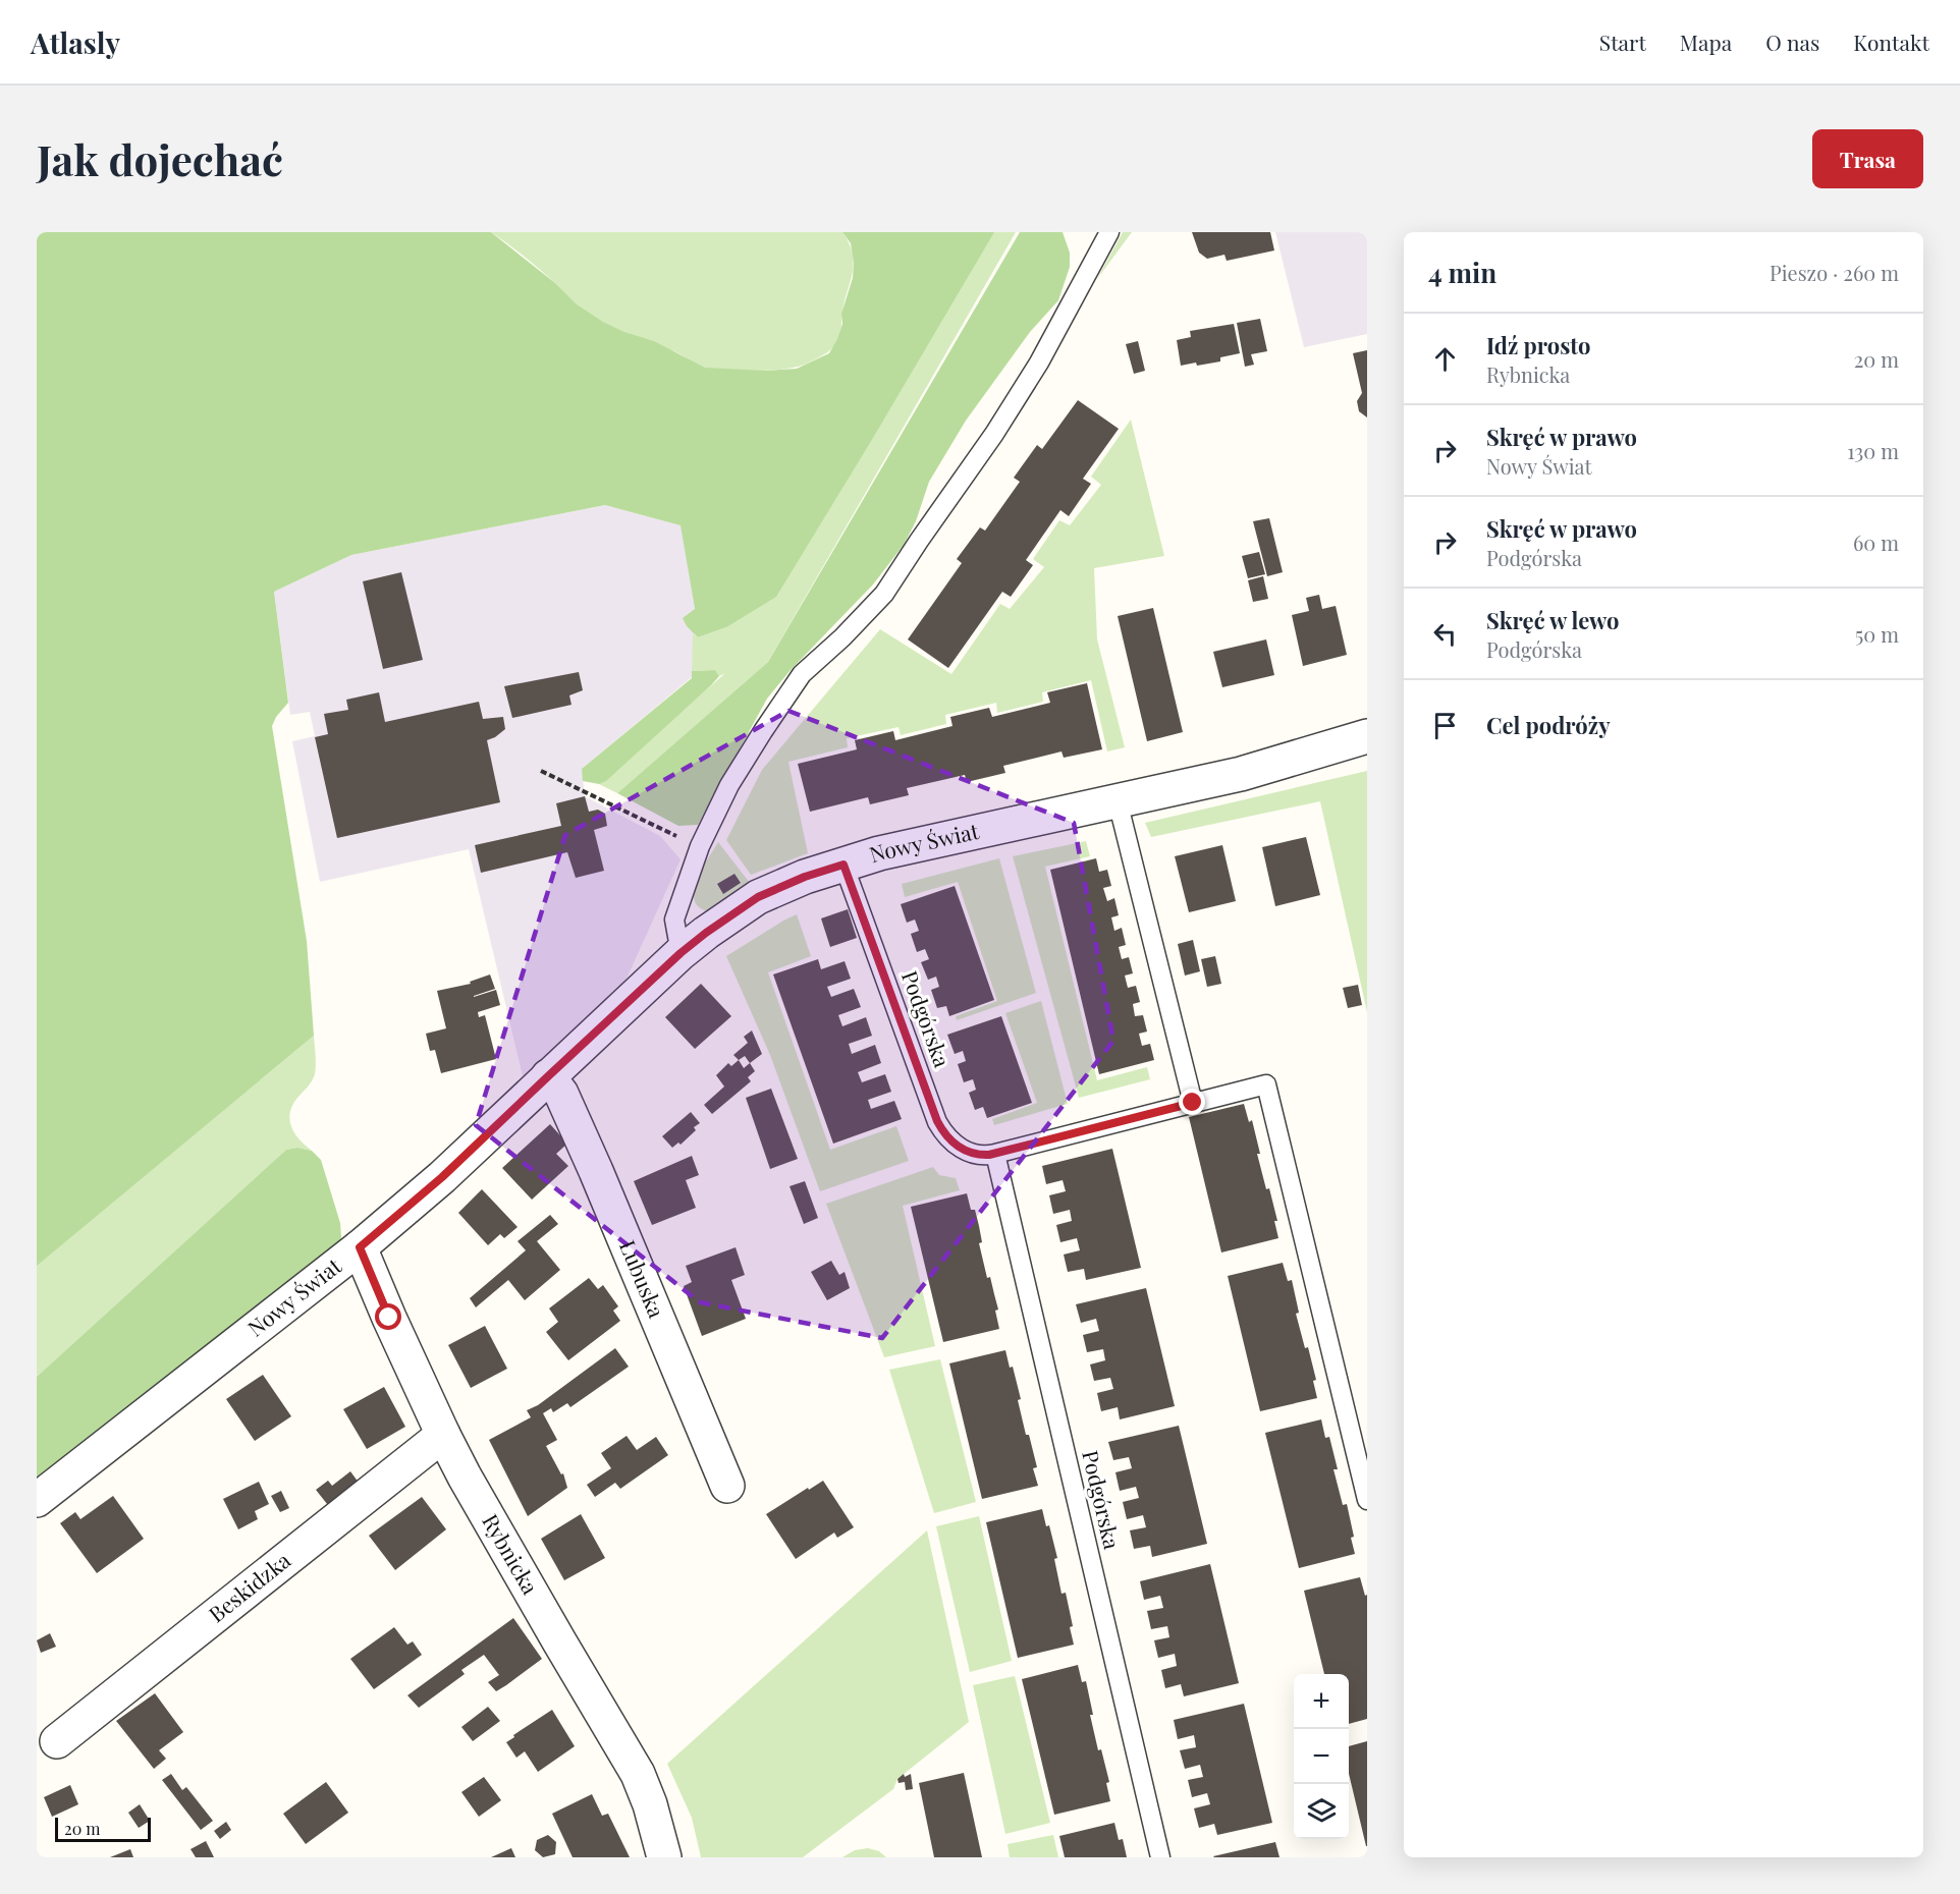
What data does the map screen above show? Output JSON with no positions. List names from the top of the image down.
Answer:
{
  "streets": {
    "street": [
      "Nowy Świat",
      "Lubuska",
      "Rybnicka",
      "Beskidzka"
    ],
    "lane": ["Podgórska"]
  },
  "crossings": [
    ["Nowy Świat", "Podgórska"],
    ["Nowy Świat", "Lubuska"],
    ["Nowy Świat", "Rybnicka"],
    ["Rybnicka", "Beskidzka"]
  ],
  "scale_bar": "20 m",
  "page": {
    "header": "Atlasly",
    "nav": [
      "Start",
      "Mapa",
      "O nas",
      "Kontakt"
    ],
    "buttons": "Trasa",
    "title": "Jak dojechać",
    "heading": ["4 min", "Pieszo · 260 m"],
    "list": [
      ["Idź prosto", "Rybnicka", "20 m"],
      ["Skręć w prawo", "Nowy Świat", "130 m"],
      ["Skręć w prawo", "Podgórska", "60 m"],
      ["Skręć w lewo", "Podgórska", "50 m"],
      "Cel podróży"
    ],
    "map_buttons": ["+", "−"],
    "scale": "20 m"
  }
}
